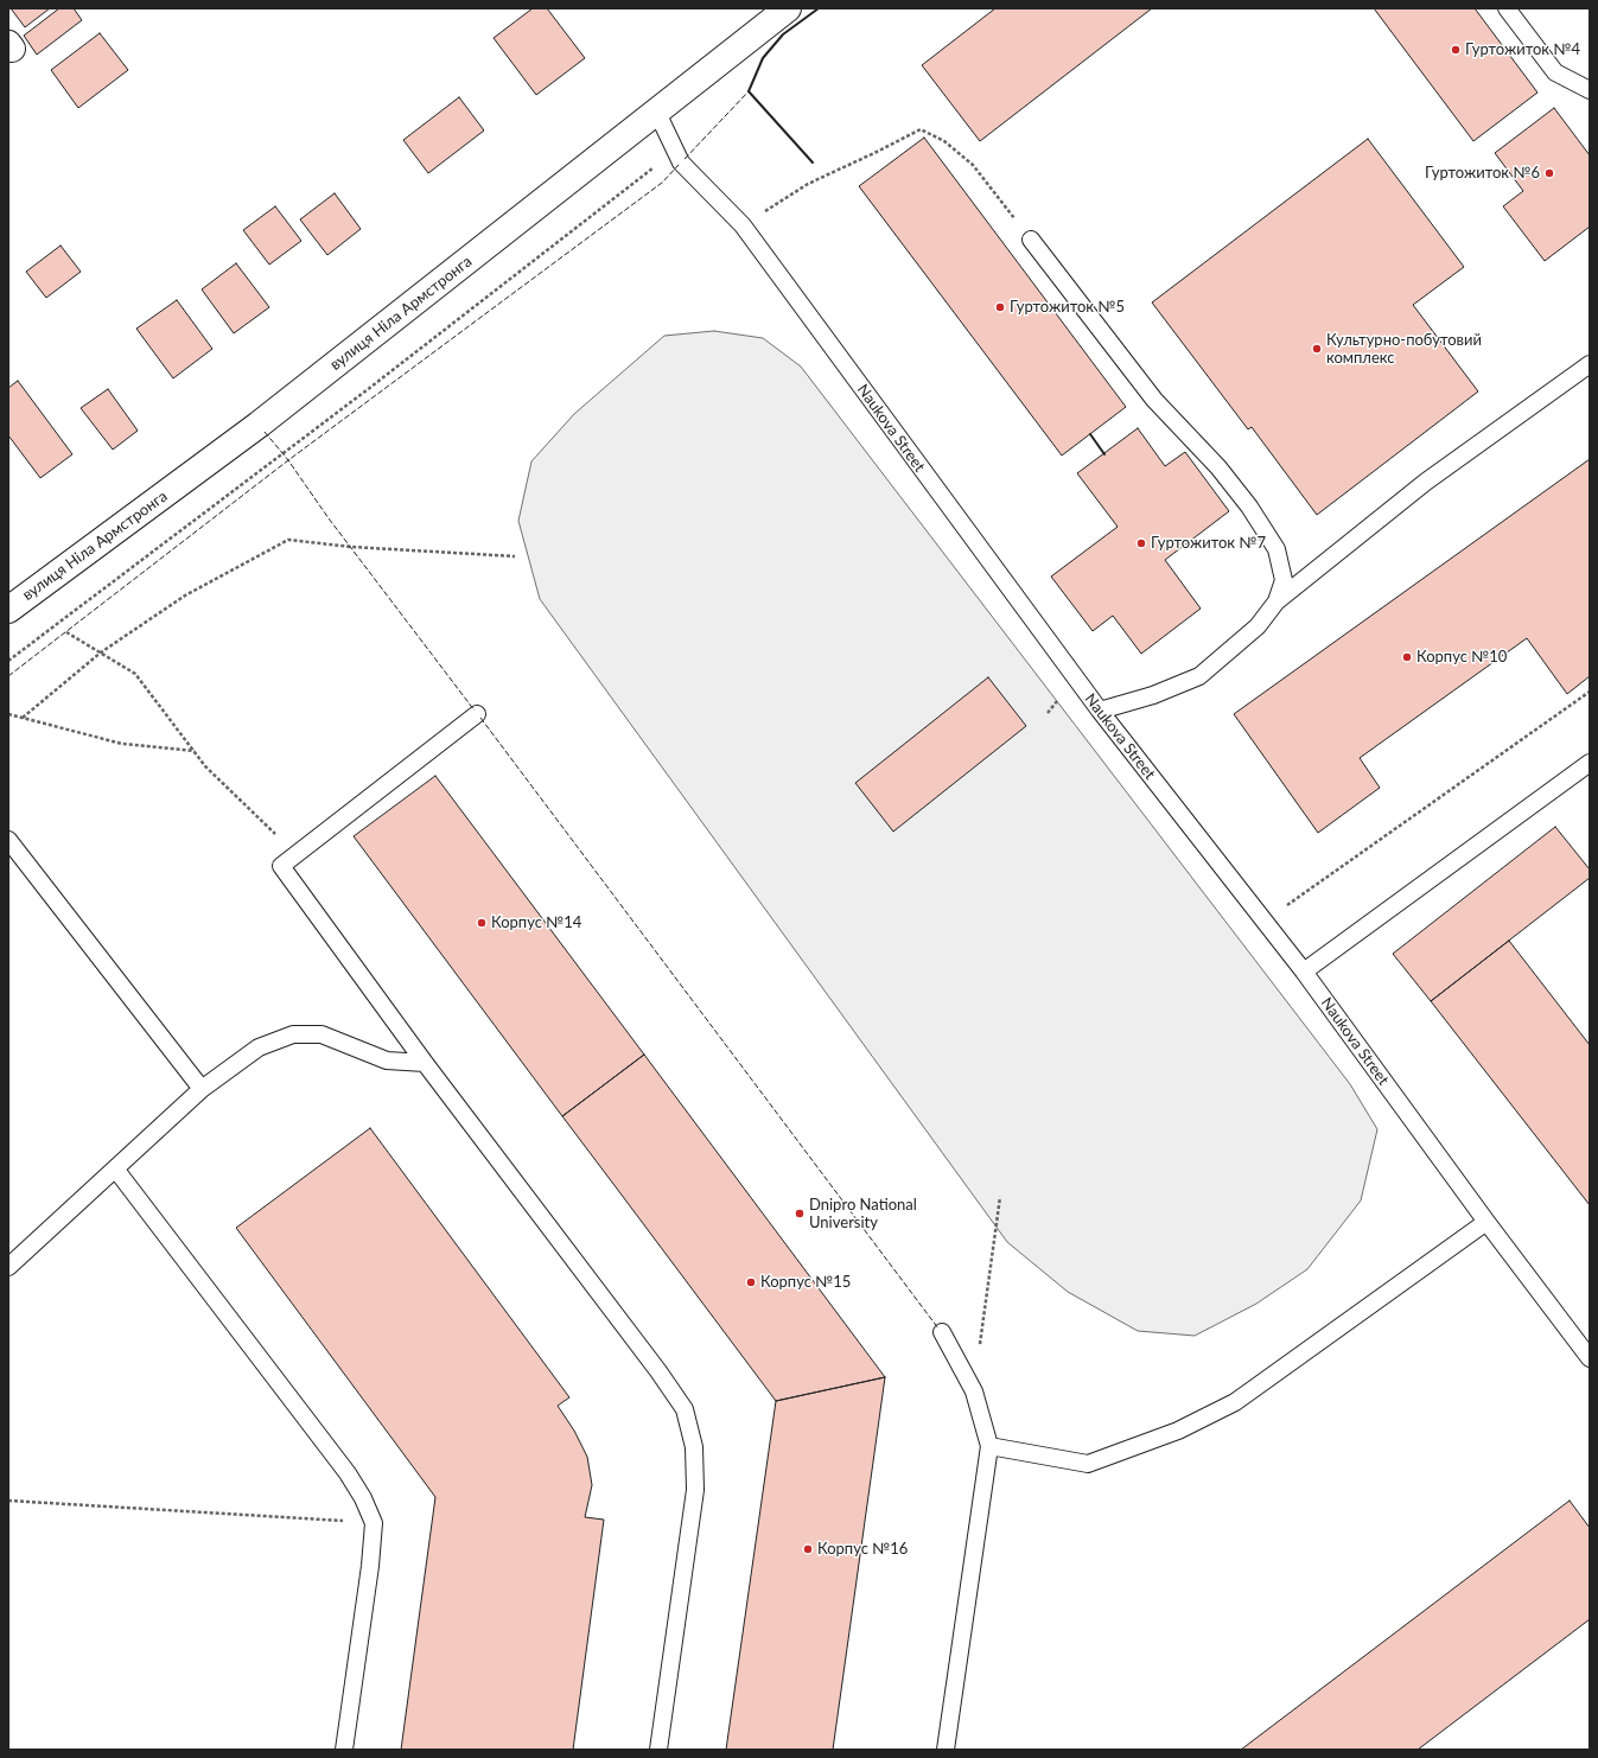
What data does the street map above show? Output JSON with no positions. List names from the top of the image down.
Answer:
{
  "streets": {
    "street": ["вулиця Ніла Армстронга"],
    "lane": ["Naukova Street"]
  },
  "crossings": [
    ["вулиця Ніла Армстронга", "Naukova Street"]
  ],
  "places": [
    "Гуртожиток №4",
    "Гуртожиток №6",
    "Гуртожиток №5",
    "Культурно-побутовий комплекс",
    "Гуртожиток №7",
    "Корпус №10",
    "Корпус №14",
    "Dnipro National University",
    "Корпус №15",
    "Корпус №16"
  ]
}
